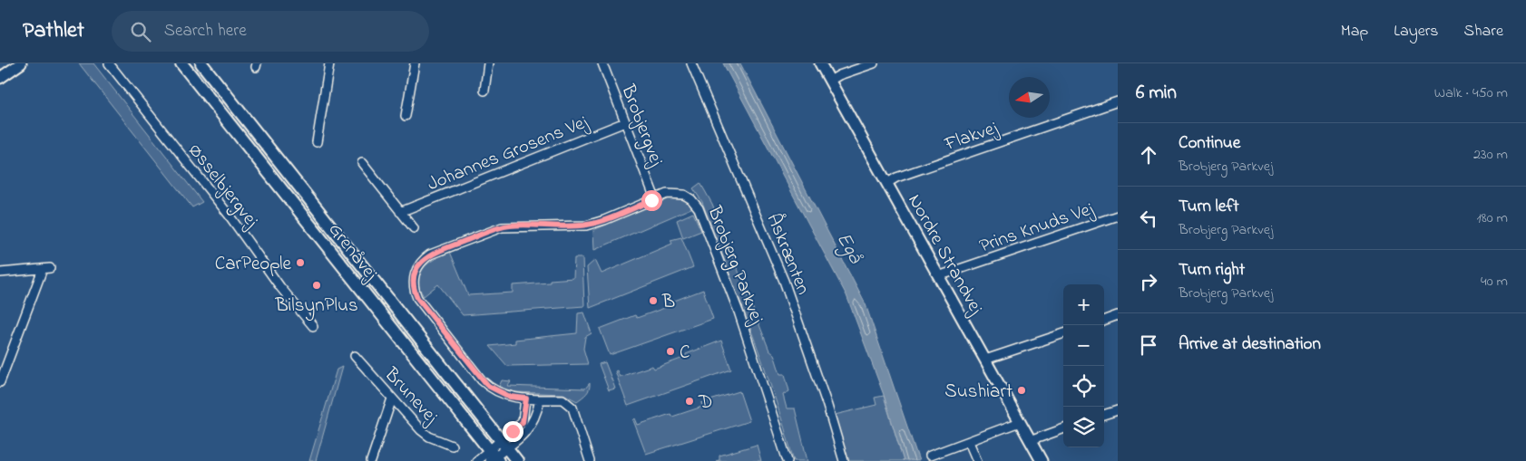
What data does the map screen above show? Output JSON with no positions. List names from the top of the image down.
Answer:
{
  "streets": {
    "main road": ["Grenåvej"],
    "street": [
      "Brobjergvej",
      "Flakvej",
      "Johannes Grosens Vej",
      "Øsselbjergvej",
      "Prins Knuds Vej",
      "Åskrænten",
      "Nordre Strandvej",
      "Brobjerg Parkvej",
      "Brunevej"
    ]
  },
  "crossings": [
    ["Brobjergvej", "Johannes Grosens Vej"],
    ["Brobjergvej", "Brobjerg Parkvej"],
    ["Flakvej", "Nordre Strandvej"],
    ["Prins Knuds Vej", "Nordre Strandvej"]
  ],
  "water": ["Egå"],
  "places": [
    "CarPeople",
    "BilsynPlus",
    "B",
    "C",
    "Sushiart",
    "D"
  ],
  "north": "left",
  "page": {
    "header": "Pathlet",
    "search": "Search here",
    "nav": ["Map", "Layers", "Share"],
    "heading": ["6 min", "Walk · 450 m"],
    "list": [
      ["Continue", "Brobjerg Parkvej", "230 m"],
      ["Turn left", "Brobjerg Parkvej", "180 m"],
      ["Turn right", "Brobjerg Parkvej", "40 m"],
      "Arrive at destination"
    ],
    "map_buttons": ["+", "−"]
  }
}
